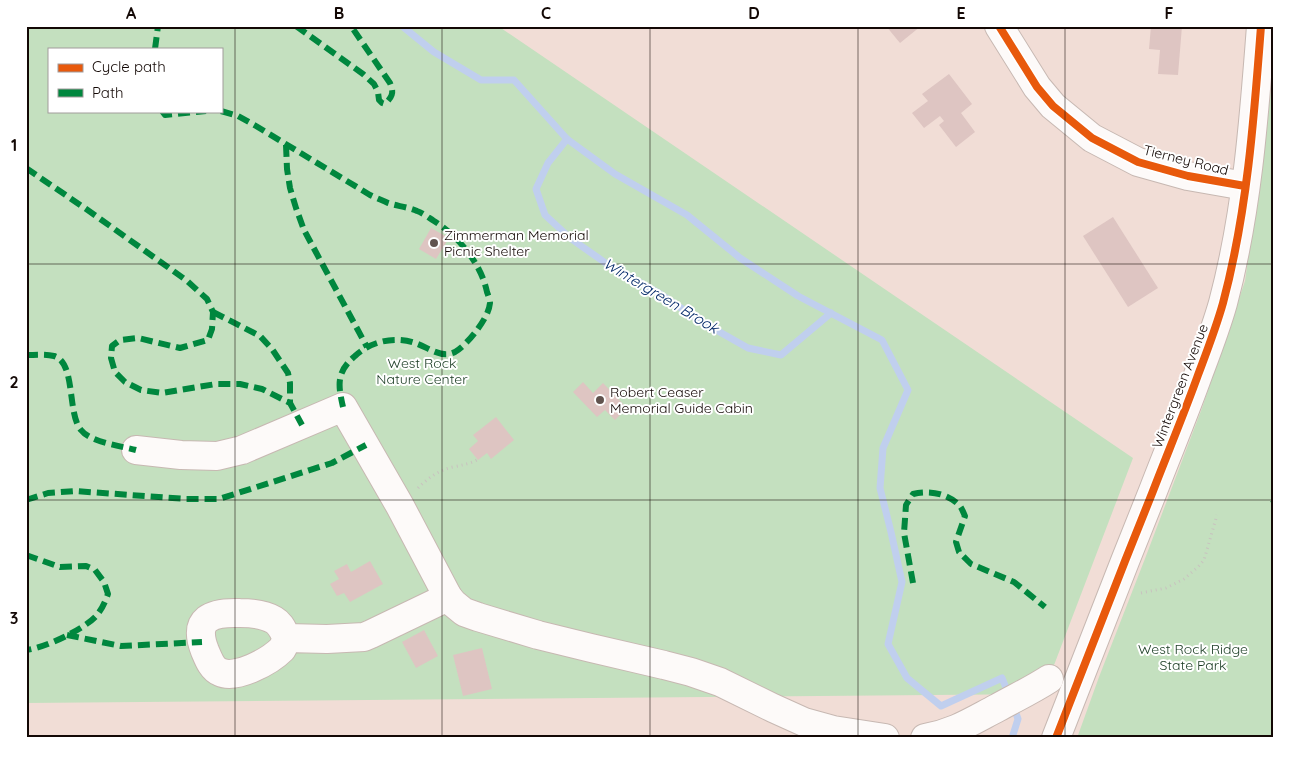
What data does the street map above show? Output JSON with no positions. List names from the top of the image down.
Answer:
{
  "streets": {
    "street": ["Tierney Road", "Wintergreen Avenue"]
  },
  "crossings": [
    ["Tierney Road", "Wintergreen Avenue"]
  ],
  "water": ["Wintergreen Brook"],
  "parks": ["West Rock Nature Center", "West Rock Ridge State Park"],
  "places": ["Zimmerman Memorial Picnic Shelter", "Robert Ceaser Memorial Guide Cabin"],
  "legend": ["Cycle path", "Path"],
  "grid": {
    "columns": [
      "A",
      "B",
      "C",
      "D",
      "E",
      "F"
    ],
    "rows": ["1", "2", "3"]
  }
}
